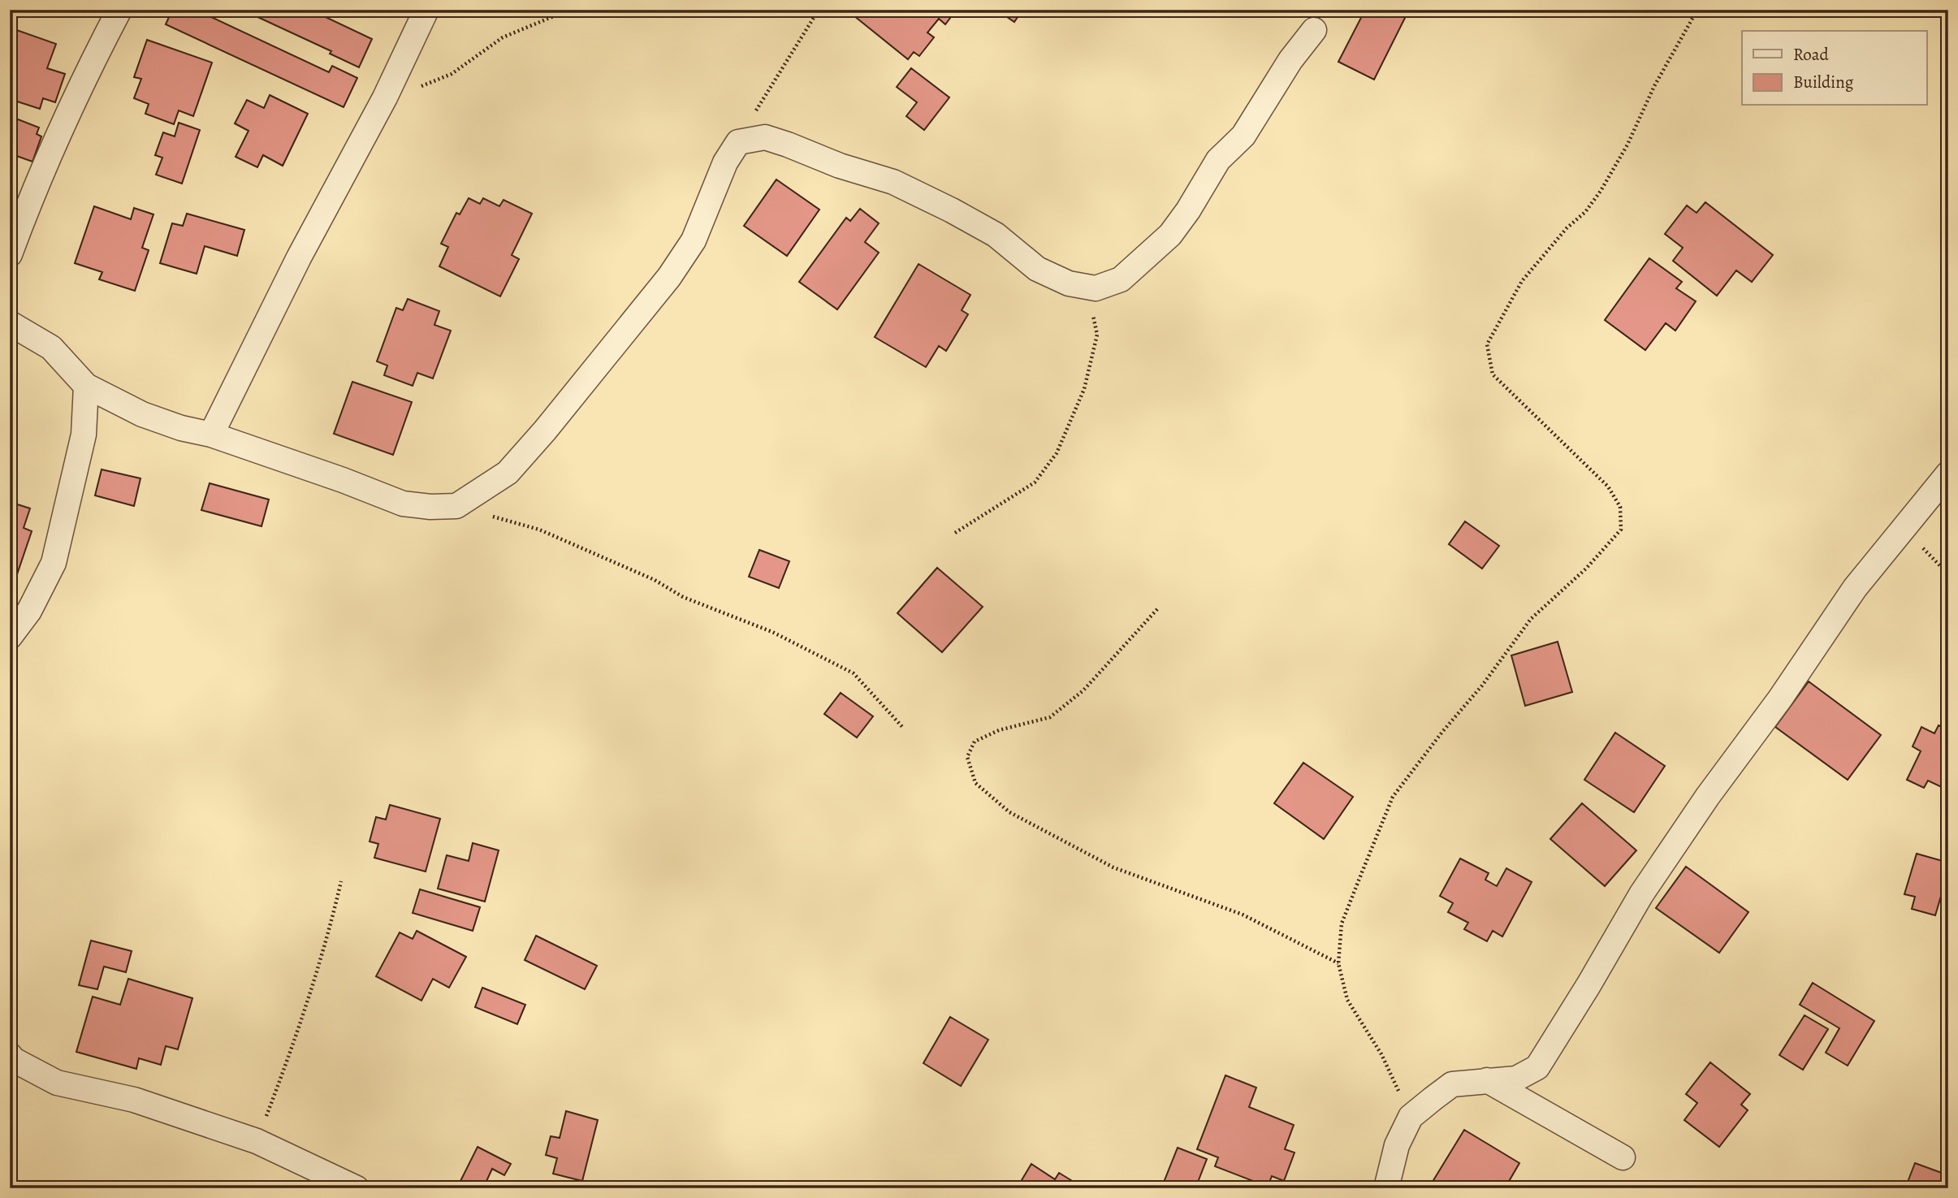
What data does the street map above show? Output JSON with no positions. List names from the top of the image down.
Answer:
{
  "legend": ["Road", "Building"]
}
